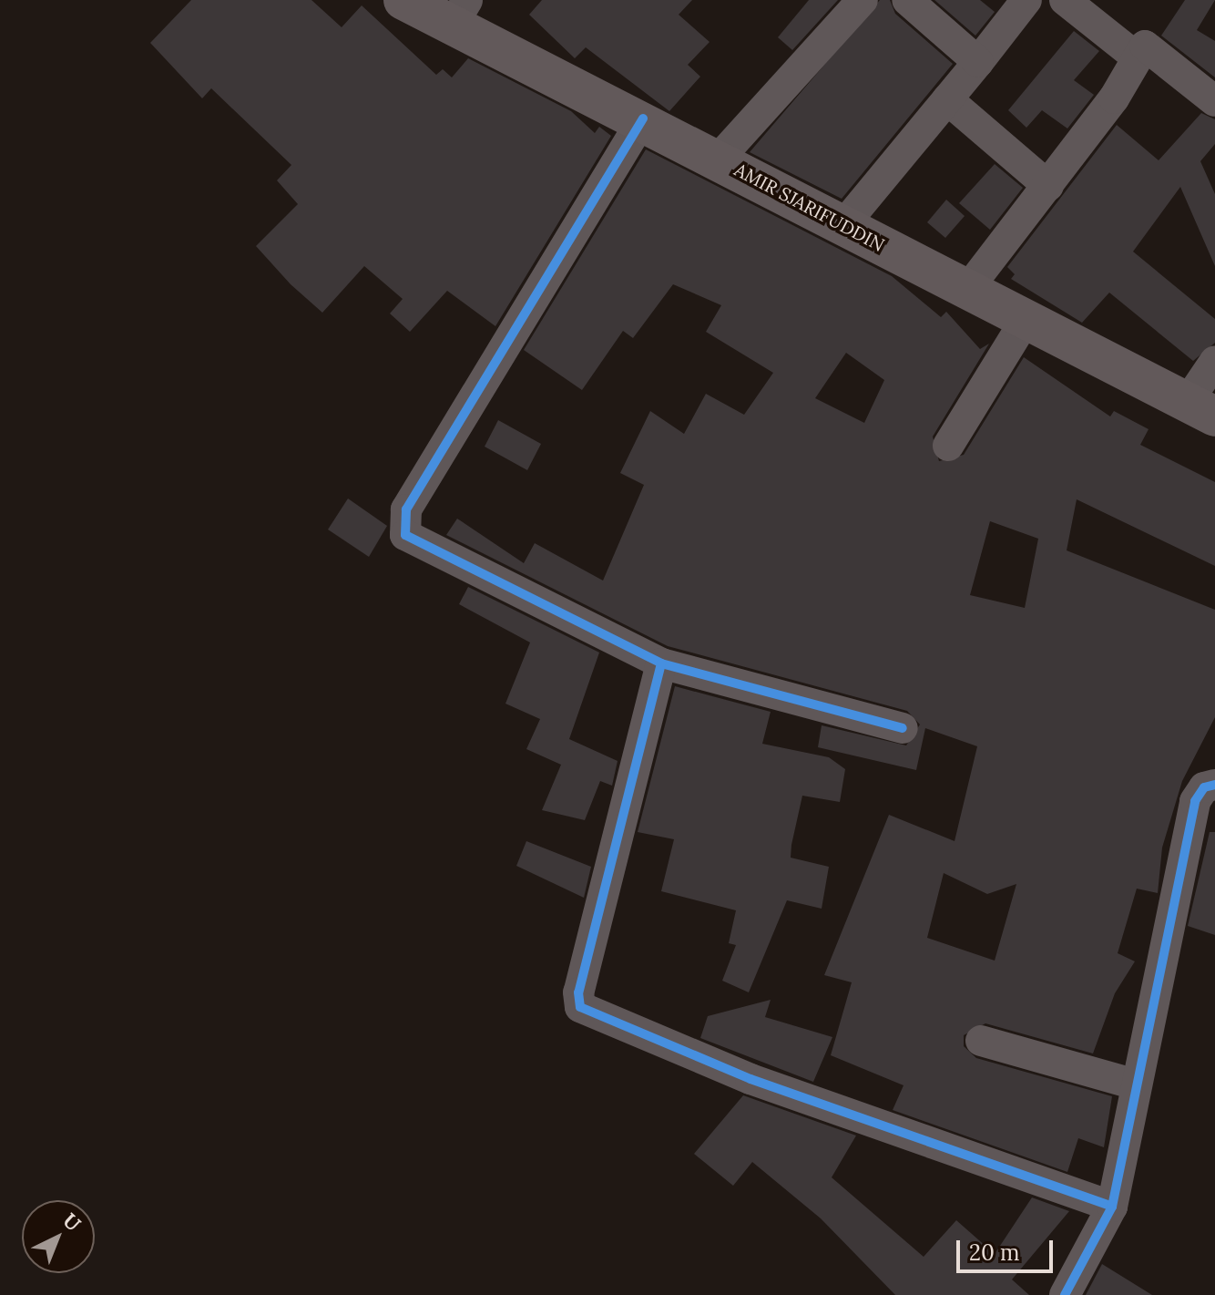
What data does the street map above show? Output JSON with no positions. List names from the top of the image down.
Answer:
{
  "streets": {
    "main road": ["AMIR SJARIFUDDIN"]
  },
  "scale_bar": "20 m",
  "north": "top right"
}
